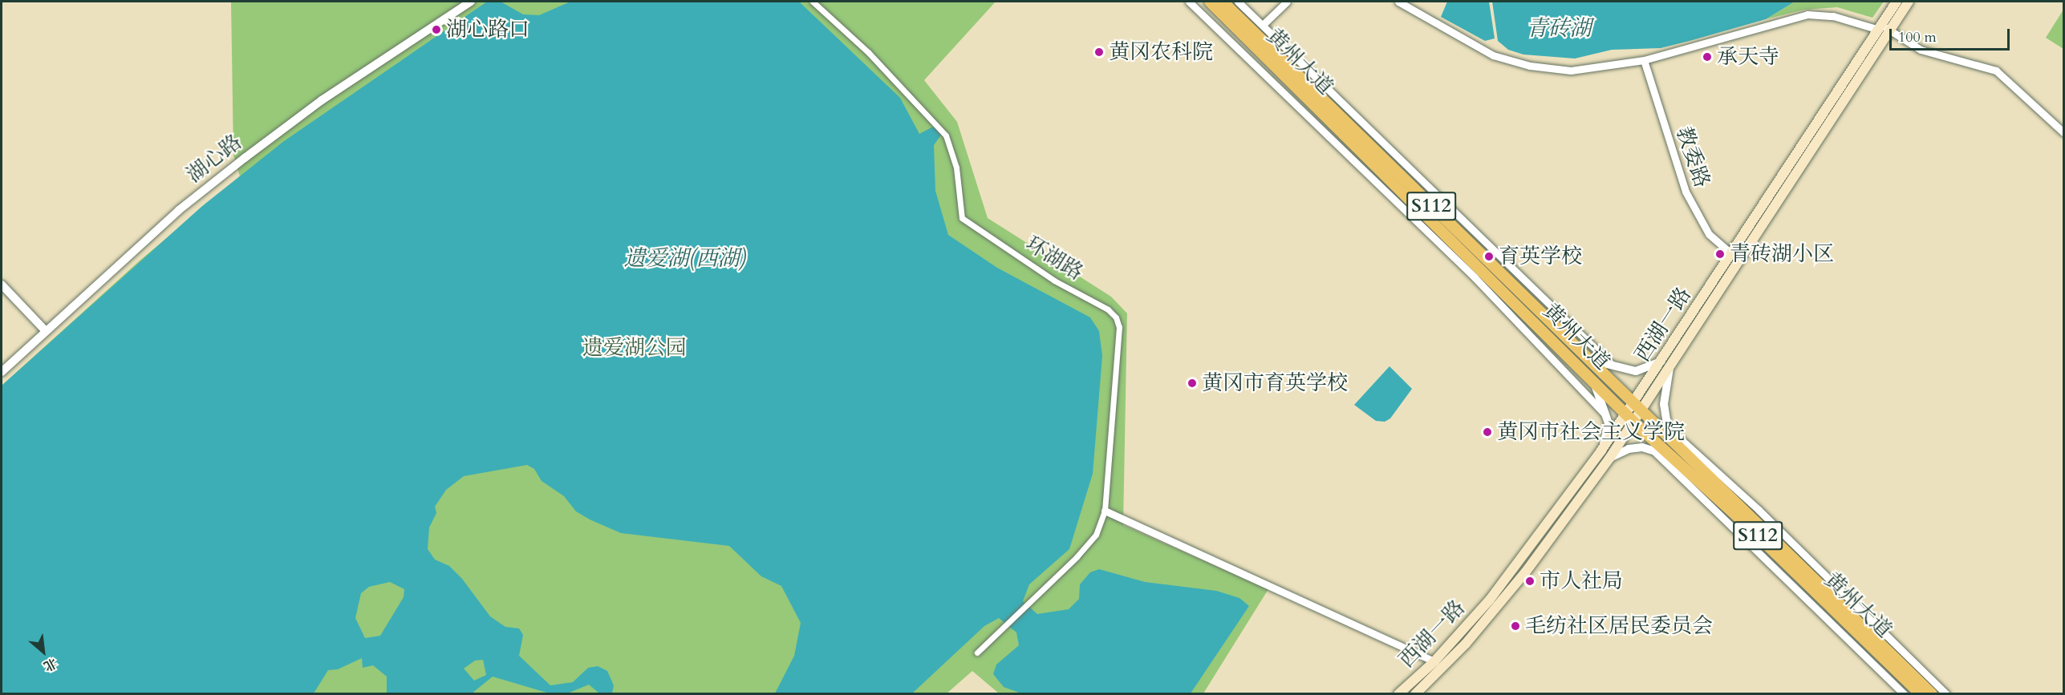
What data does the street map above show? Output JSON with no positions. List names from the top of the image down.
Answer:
{
  "streets": {
    "main road": ["黄州大道", "S112", "西湖一路"],
    "street": ["教委路", "湖心路", "环湖路"]
  },
  "crossings": [
    ["黄州大道", "西湖一路"],
    ["教委路", "西湖一路"]
  ],
  "water": ["青砖湖", "遗爱湖(西湖)"],
  "parks": ["遗爱湖公园"],
  "places": [
    "湖心路口",
    "黄冈农科院",
    "承天寺",
    "青砖湖小区",
    "育英学校",
    "黄冈市育英学校",
    "黄冈市社会主义学院",
    "市人社局",
    "毛纺社区居民委员会"
  ],
  "scale_bar": "100 m",
  "north": "bottom right"
}
